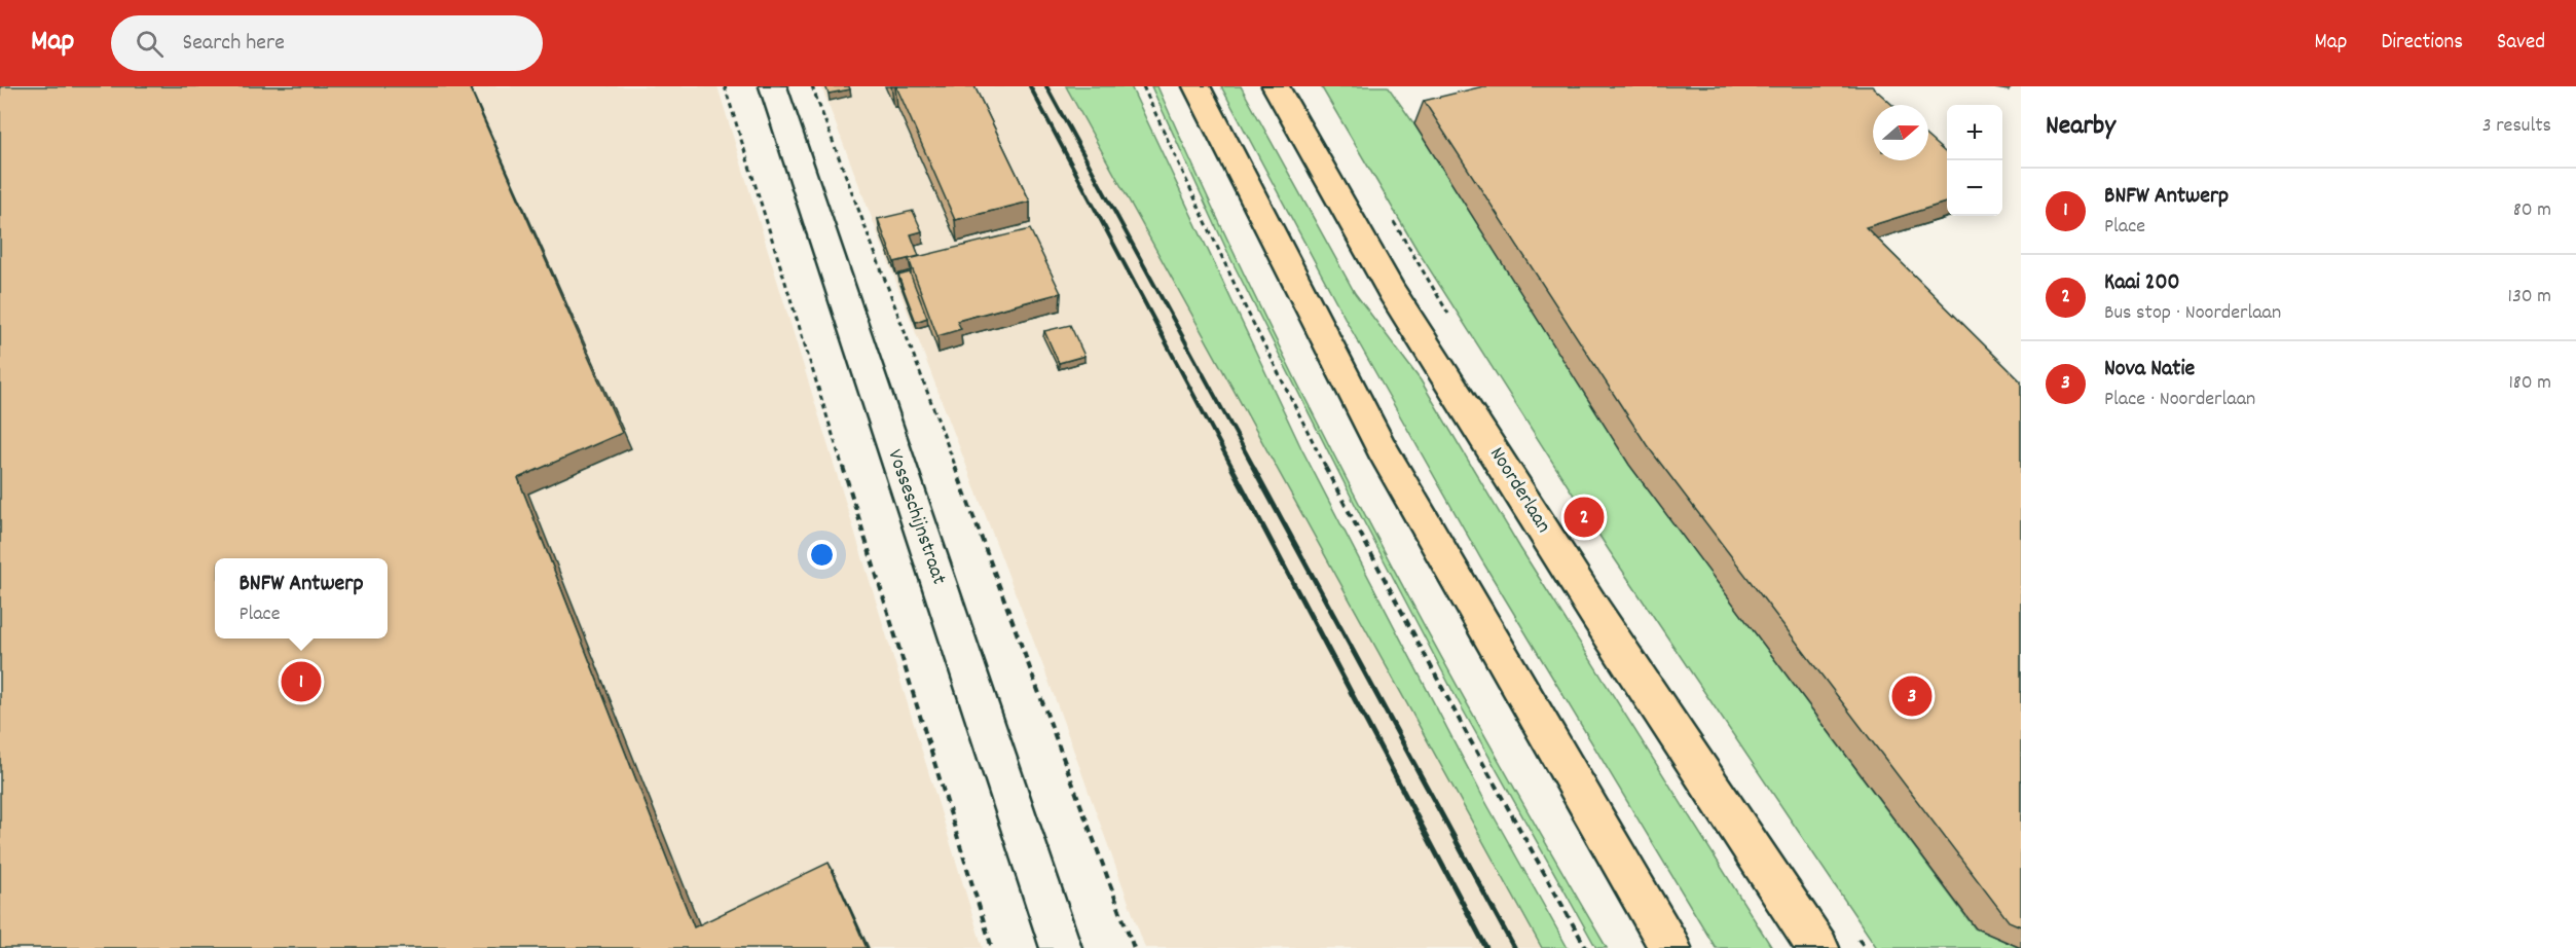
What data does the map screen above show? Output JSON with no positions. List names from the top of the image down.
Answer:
{
  "streets": {
    "main road": ["Noorderlaan"],
    "street": ["Vosseschijnstraat"]
  },
  "north": "right",
  "page": {
    "header": "Map",
    "search": "Search here",
    "nav": ["Map", "Directions", "Saved"],
    "heading": ["Nearby", "3 results"],
    "map_buttons": ["+", "−"],
    "list": [
      {
        "mark": "1",
        "name": "BNFW Antwerp",
        "note": "Place",
        "value": "80 m"
      },
      {
        "mark": "2",
        "name": "Kaai 200",
        "note": "Bus stop · Noorderlaan",
        "value": "130 m"
      },
      {
        "mark": "3",
        "name": "Nova Natie",
        "note": "Place · Noorderlaan",
        "value": "180 m"
      }
    ],
    "pins": ["2", "1", "3"],
    "popup": ["BNFW Antwerp", "Place"]
  }
}
